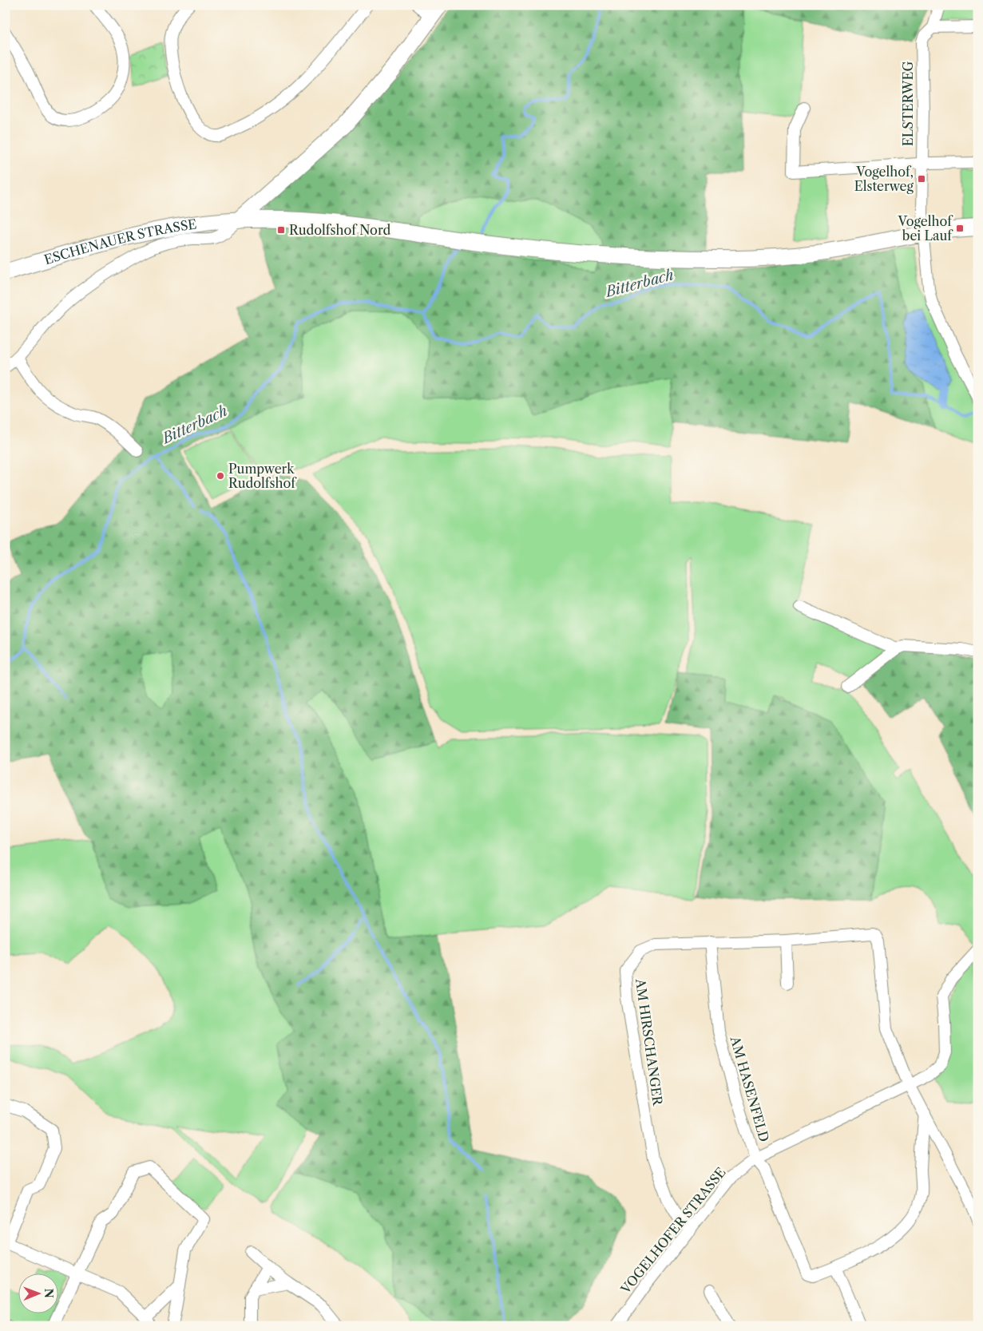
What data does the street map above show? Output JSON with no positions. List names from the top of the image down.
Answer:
{
  "streets": {
    "main road": ["ESCHENAUER STRASSE"],
    "street": [
      "ELSTERWEG",
      "AM HIRSCHANGER",
      "AM HASENFELD",
      "VOGELHOFER STRASSE"
    ]
  },
  "crossings": [
    ["ELSTERWEG", "ESCHENAUER STRASSE"],
    ["AM HIRSCHANGER", "AM HASENFELD"],
    ["AM HIRSCHANGER", "VOGELHOFER STRASSE"],
    ["AM HASENFELD", "VOGELHOFER STRASSE"]
  ],
  "water": ["Bitterbach"],
  "places": {
    "transit": ["Vogelhof, Elsterweg", "Vogelhof bei Lauf", "Rudolfshof Nord"],
    "other": ["Pumpwerk Rudolfshof"]
  },
  "north": "right"
}
